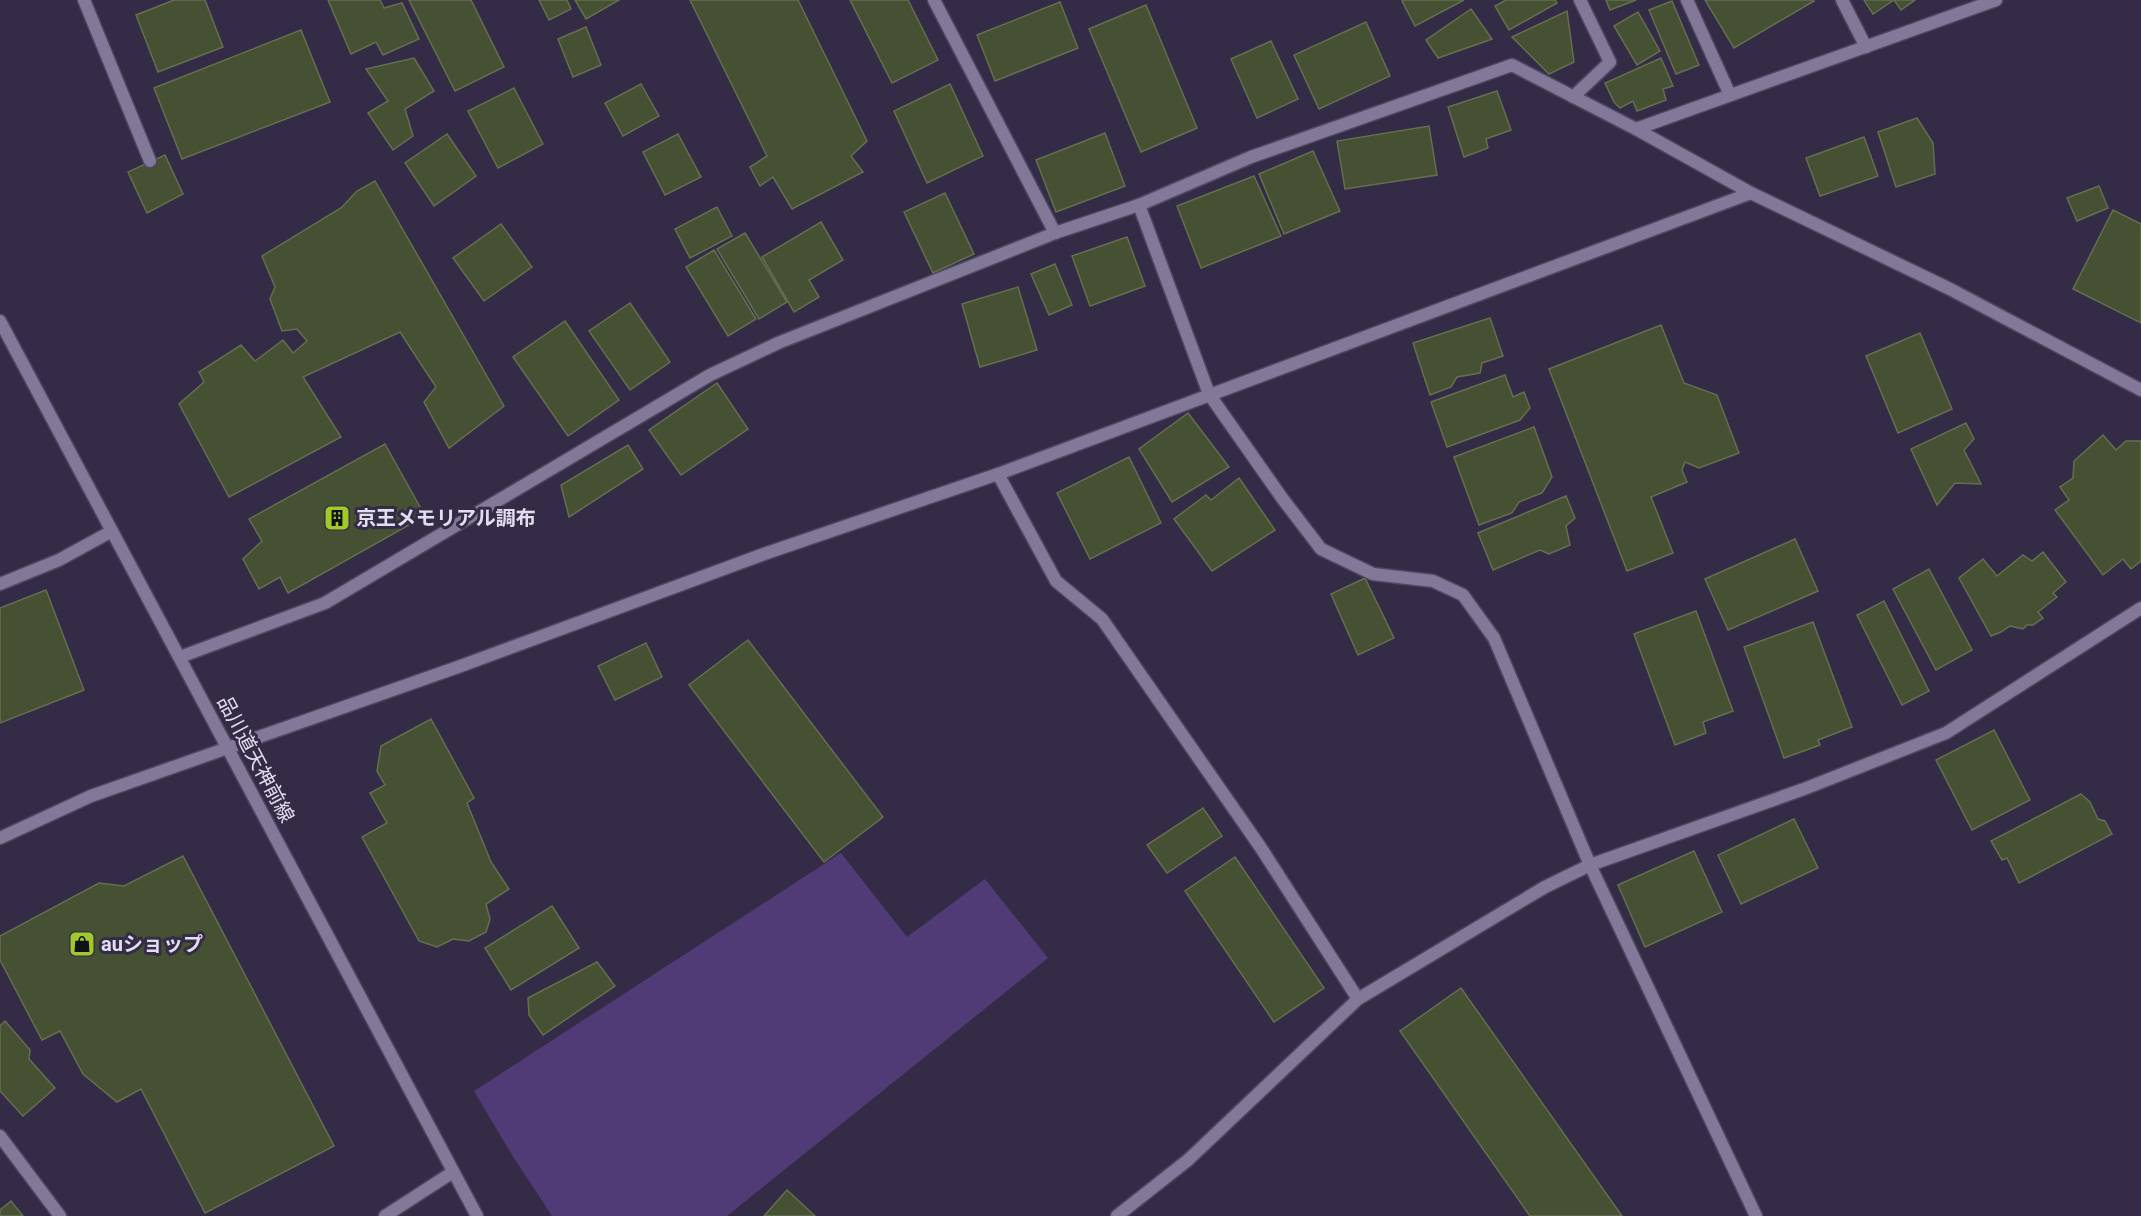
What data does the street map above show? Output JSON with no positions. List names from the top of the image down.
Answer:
{
  "streets": {
    "street": ["品川道天神前線"]
  },
  "places": {
    "building": ["京王メモリアル調布"],
    "shop": ["auショップ"]
  }
}
